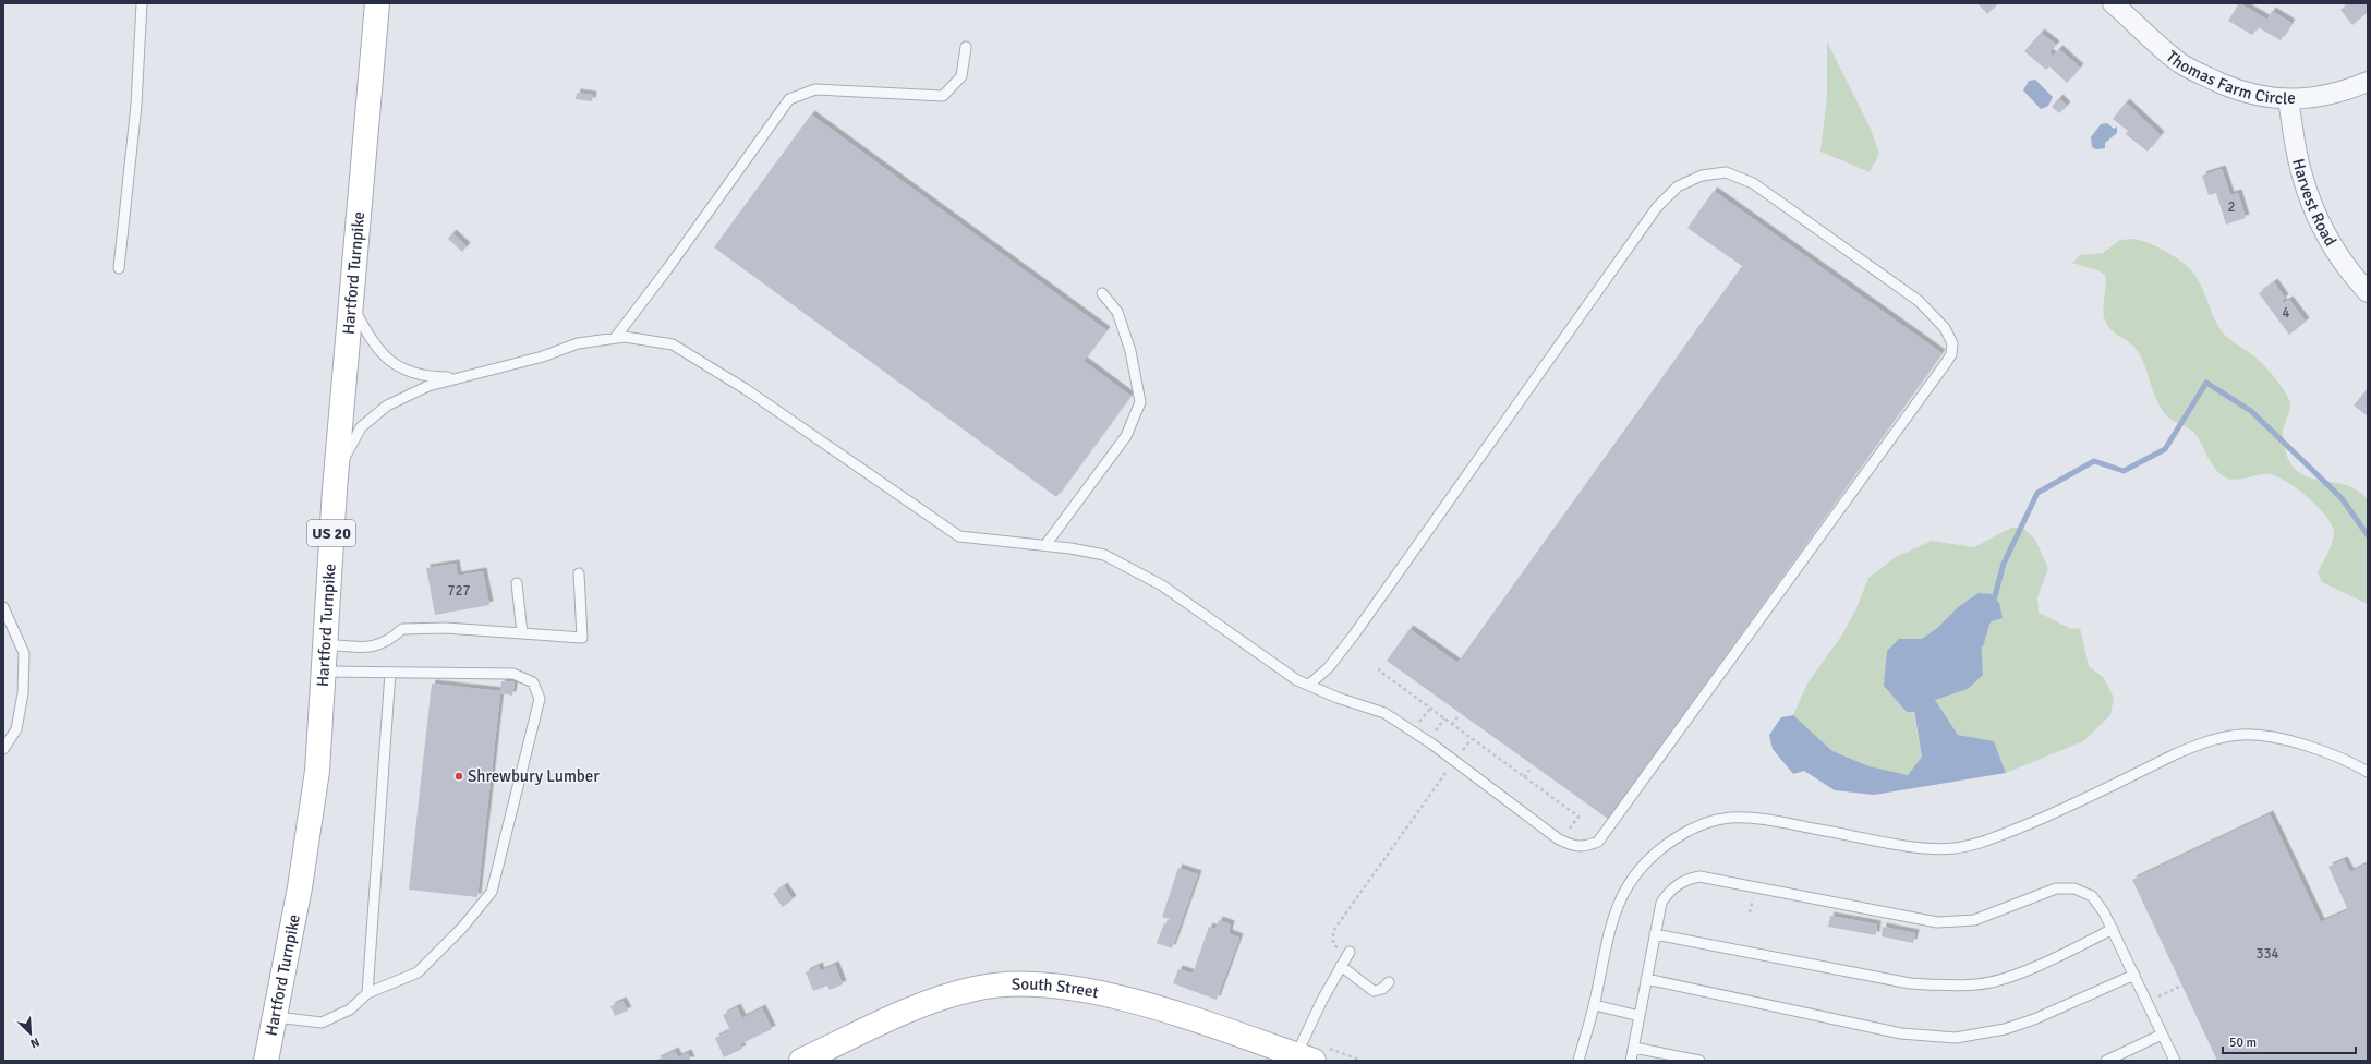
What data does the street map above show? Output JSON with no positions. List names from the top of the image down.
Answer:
{
  "streets": {
    "main road": ["Hartford Turnpike", "US 20", "South Street"],
    "street": ["Thomas Farm Circle", "Harvest Road"]
  },
  "crossings": [
    ["Thomas Farm Circle", "Harvest Road"]
  ],
  "places": ["Shrewbury Lumber"],
  "house_numbers": [
    "2",
    "4",
    "727",
    "334"
  ],
  "scale_bar": "50 m",
  "north": "bottom right"
}
